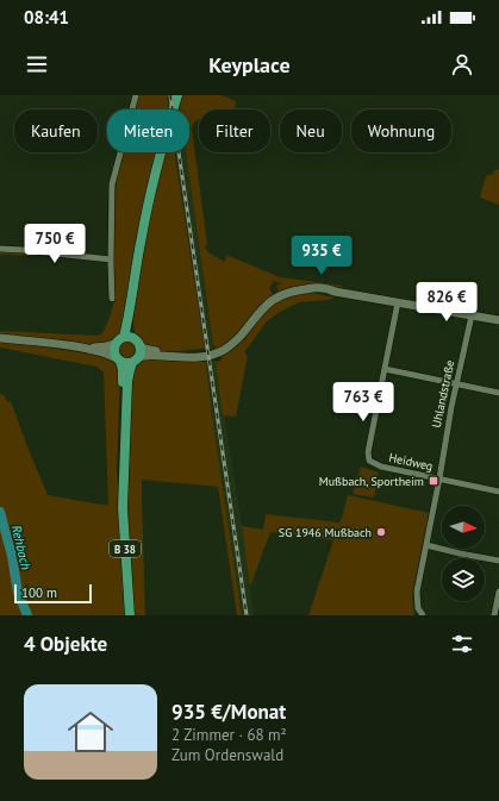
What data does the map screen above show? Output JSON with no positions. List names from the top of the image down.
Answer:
{
  "streets": {
    "main road": ["B 38"],
    "street": ["Uhlandstraße", "Heidweg"]
  },
  "crossings": [
    ["Uhlandstraße", "Heidweg"]
  ],
  "water": ["Rehbach"],
  "places": {
    "transit": ["Mußbach, Sportheim"],
    "other": ["SG 1946 Mußbach"]
  },
  "scale_bar": "100 m",
  "north": "right",
  "page": {
    "status": "08:41",
    "header": "Keyplace",
    "chip": [
      "Kaufen",
      "Mieten",
      "Filter",
      "Neu",
      "Wohnung"
    ],
    "price": [
      "750 €",
      "935 €",
      "826 €",
      "763 €"
    ],
    "scale": "100 m",
    "heading": "4 Objekte",
    "list": [
      {
        "name": "935 €/Monat",
        "note": "2 Zimmer · 68 m² · Zum Ordenswald"
      }
    ]
  }
}
